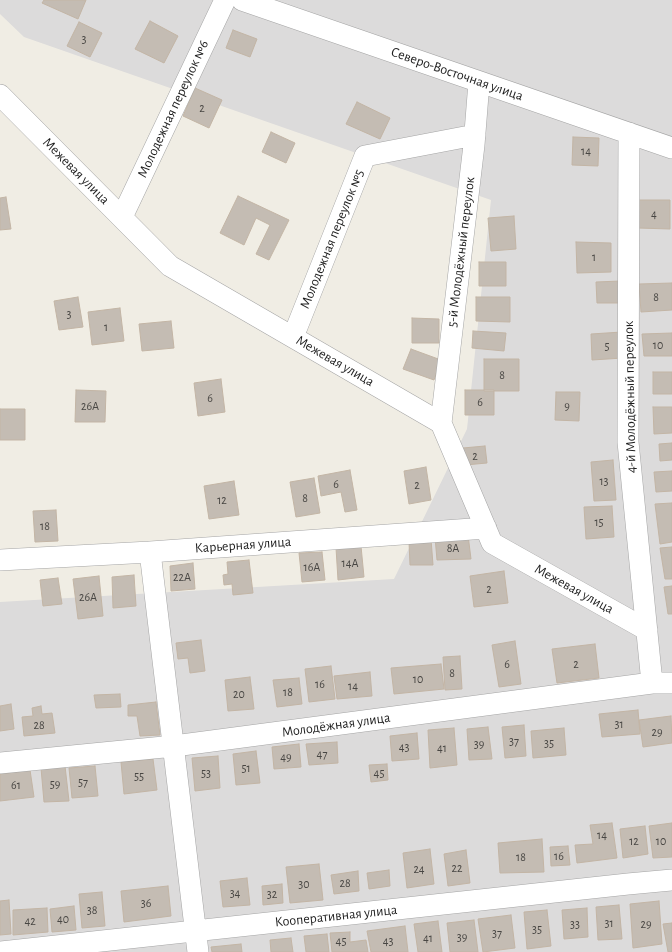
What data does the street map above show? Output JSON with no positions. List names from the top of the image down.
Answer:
{
  "streets": {
    "street": [
      "Северо-Восточная улица",
      "Молодежная переулок №6",
      "Межевая улица",
      "Молодежная переулок №5",
      "5-й Молодёжный переулок",
      "4-й Молодёжный переулок",
      "Карьерная улица",
      "Молодёжная улица",
      "Кооперативная улица"
    ]
  },
  "crossings": [
    ["Северо-Восточная улица", "5-й Молодёжный переулок"],
    ["Северо-Восточная улица", "4-й Молодёжный переулок"],
    ["Молодежная переулок №6", "Межевая улица"],
    ["Межевая улица", "Молодежная переулок №5"],
    ["Межевая улица", "5-й Молодёжный переулок"],
    ["Межевая улица", "4-й Молодёжный переулок"],
    ["Межевая улица", "Карьерная улица"],
    ["Молодежная переулок №5", "5-й Молодёжный переулок"],
    ["4-й Молодёжный переулок", "Молодёжная улица"]
  ],
  "house_numbers": [
    "3",
    "2",
    "14",
    "4",
    "1",
    "8",
    "3",
    "1",
    "10",
    "5",
    "8",
    "6",
    "6",
    "26А",
    "9",
    "2",
    "13",
    "6",
    "2",
    "8",
    "12",
    "15",
    "18",
    "8А",
    "14А",
    "16А",
    "22А",
    "2",
    "26А",
    "6",
    "2",
    "8",
    "10",
    "16",
    "14",
    "18",
    "20",
    "31",
    "28",
    "29",
    "37",
    "35",
    "39",
    "43",
    "41",
    "47",
    "49",
    "51",
    "53",
    "45",
    "55",
    "57",
    "59",
    "61",
    "14",
    "12",
    "10",
    "16",
    "18",
    "22",
    "24",
    "28",
    "30",
    "34",
    "32",
    "36",
    "38",
    "40",
    "42",
    "31",
    "33",
    "29",
    "35",
    "37",
    "39",
    "41",
    "45",
    "43"
  ]
}
